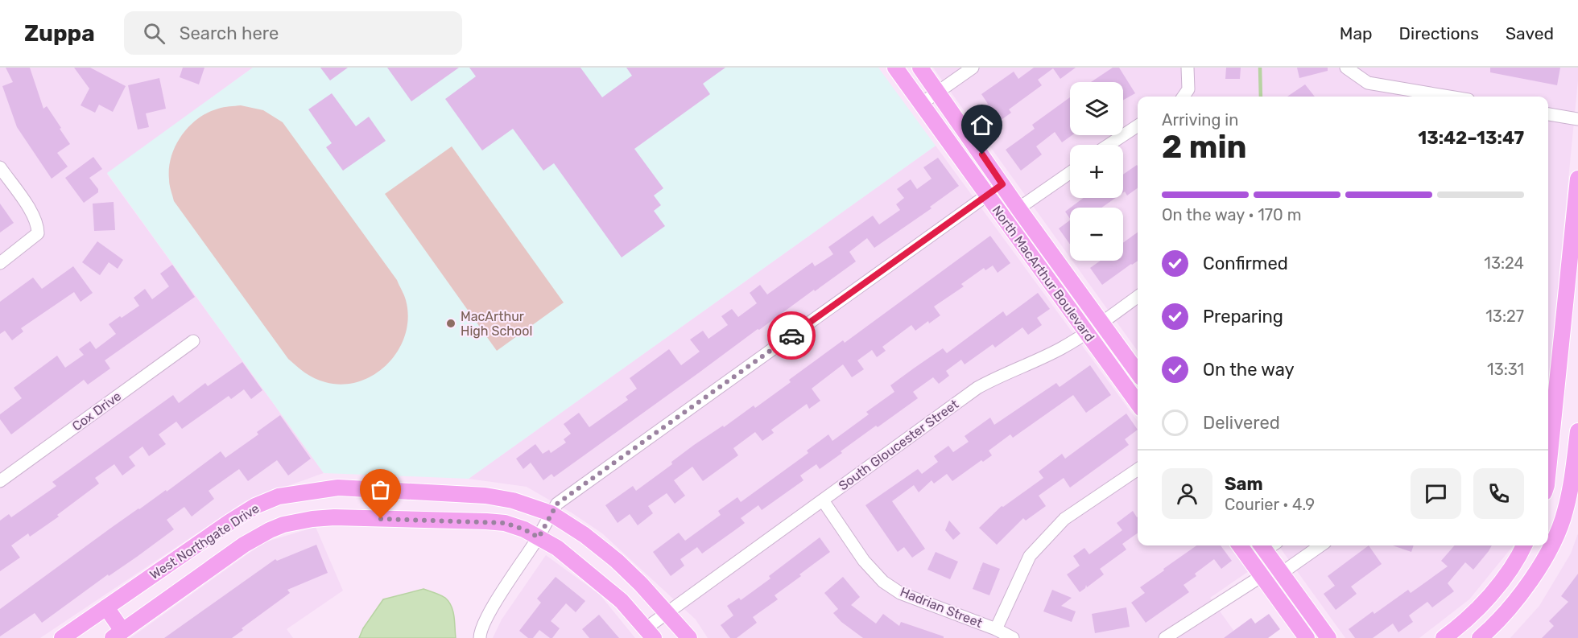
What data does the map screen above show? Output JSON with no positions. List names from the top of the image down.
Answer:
{
  "streets": {
    "main road": ["North MacArthur Boulevard", "West Northgate Drive"],
    "street": ["Cox Drive", "South Gloucester Street", "Hadrian Street"]
  },
  "crossings": [
    ["North MacArthur Boulevard", "South Gloucester Street"],
    ["South Gloucester Street", "West Northgate Drive"],
    ["South Gloucester Street", "Hadrian Street"]
  ],
  "places": ["MacArthur High School"],
  "page": {
    "header": "Zuppa",
    "search": "Search here",
    "nav": ["Map", "Directions", "Saved"],
    "map_buttons": ["+", "−"],
    "heading": ["2 min", "Arriving in", "13:42–13:47"],
    "panel": ["Sam", "Courier · 4.9"],
    "bar": "On the way · 170 m",
    "list": [
      ["Confirmed", "13:24"],
      ["Preparing", "13:27"],
      ["On the way", "13:31"],
      "Delivered"
    ]
  }
}
